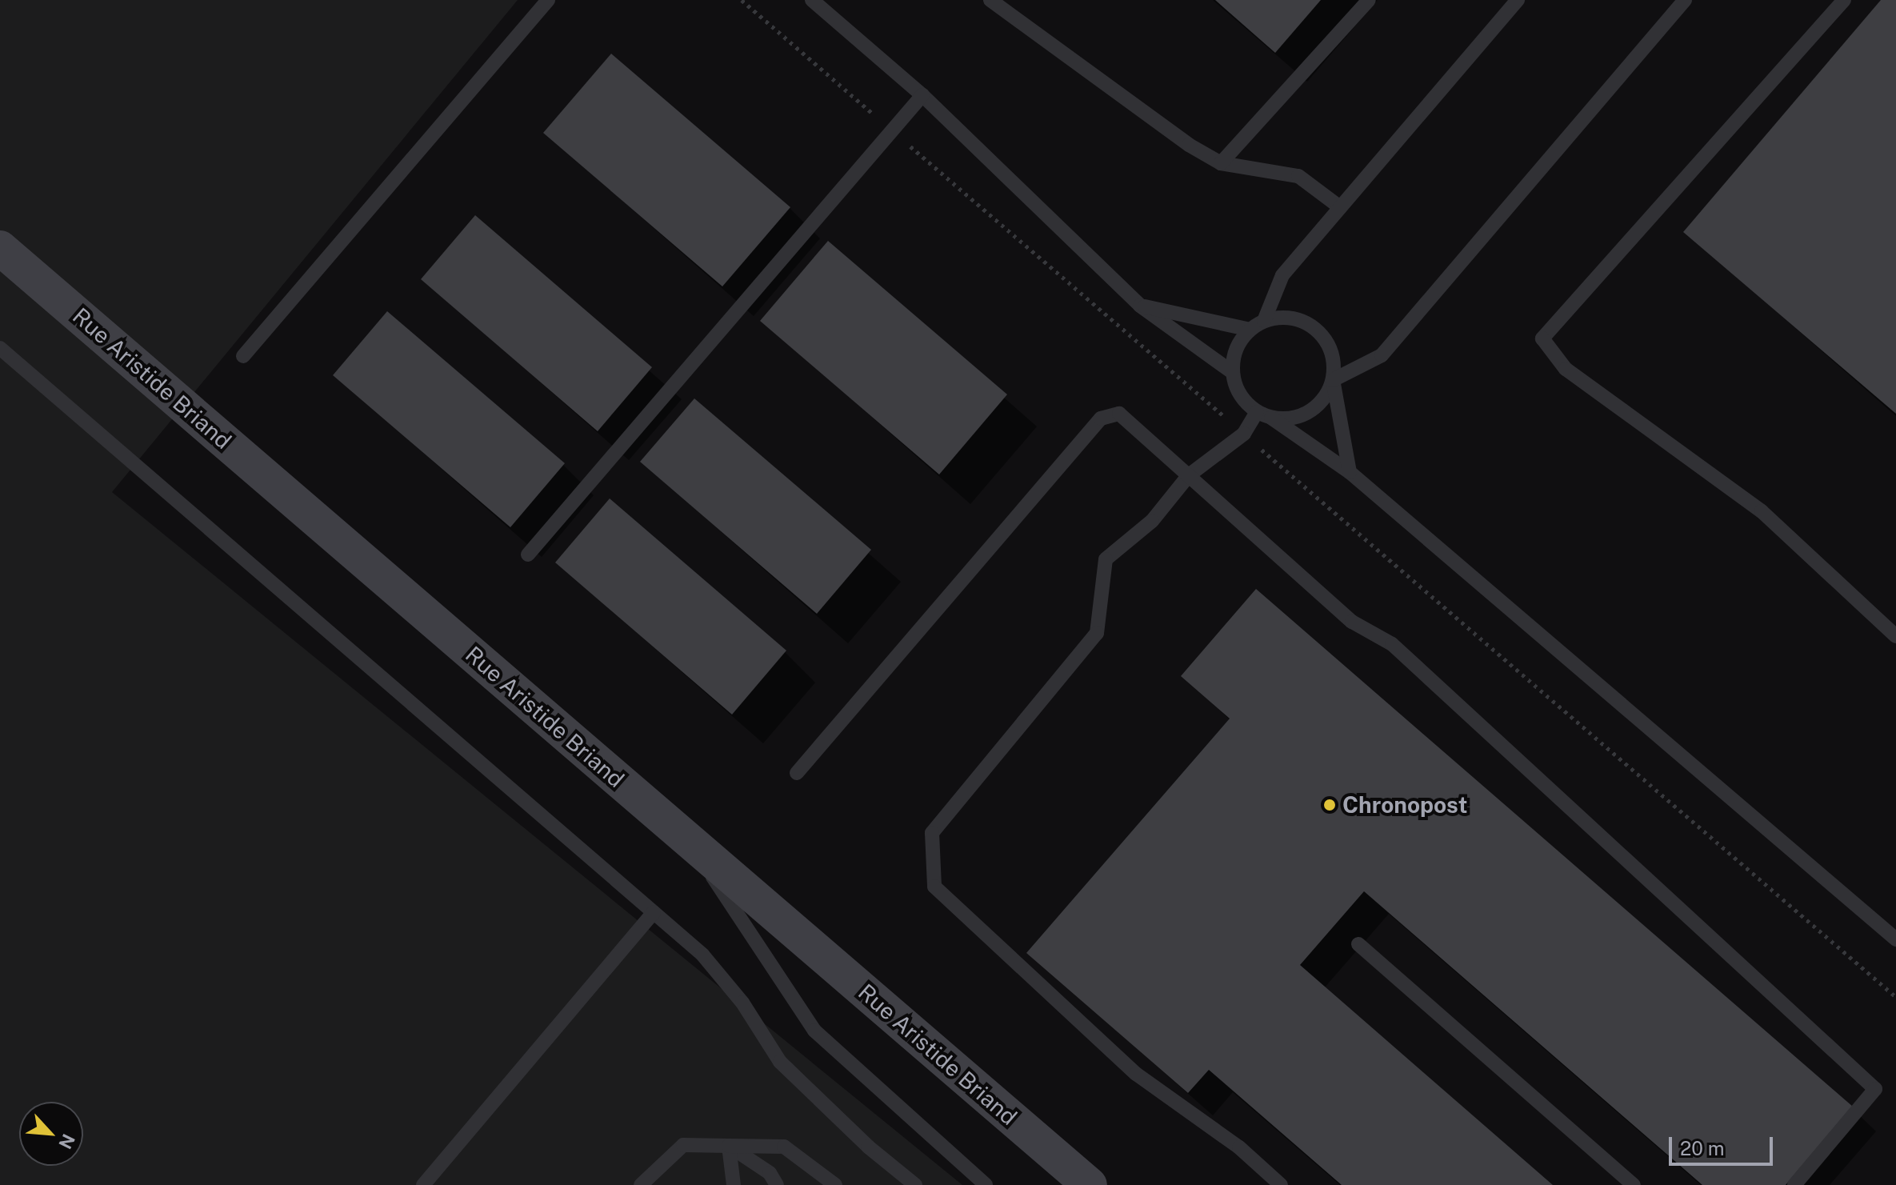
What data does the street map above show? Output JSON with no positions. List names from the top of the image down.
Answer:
{
  "streets": {
    "main road": ["Rue Aristide Briand"]
  },
  "places": ["Chronopost"],
  "scale_bar": "20 m",
  "north": "bottom right"
}
